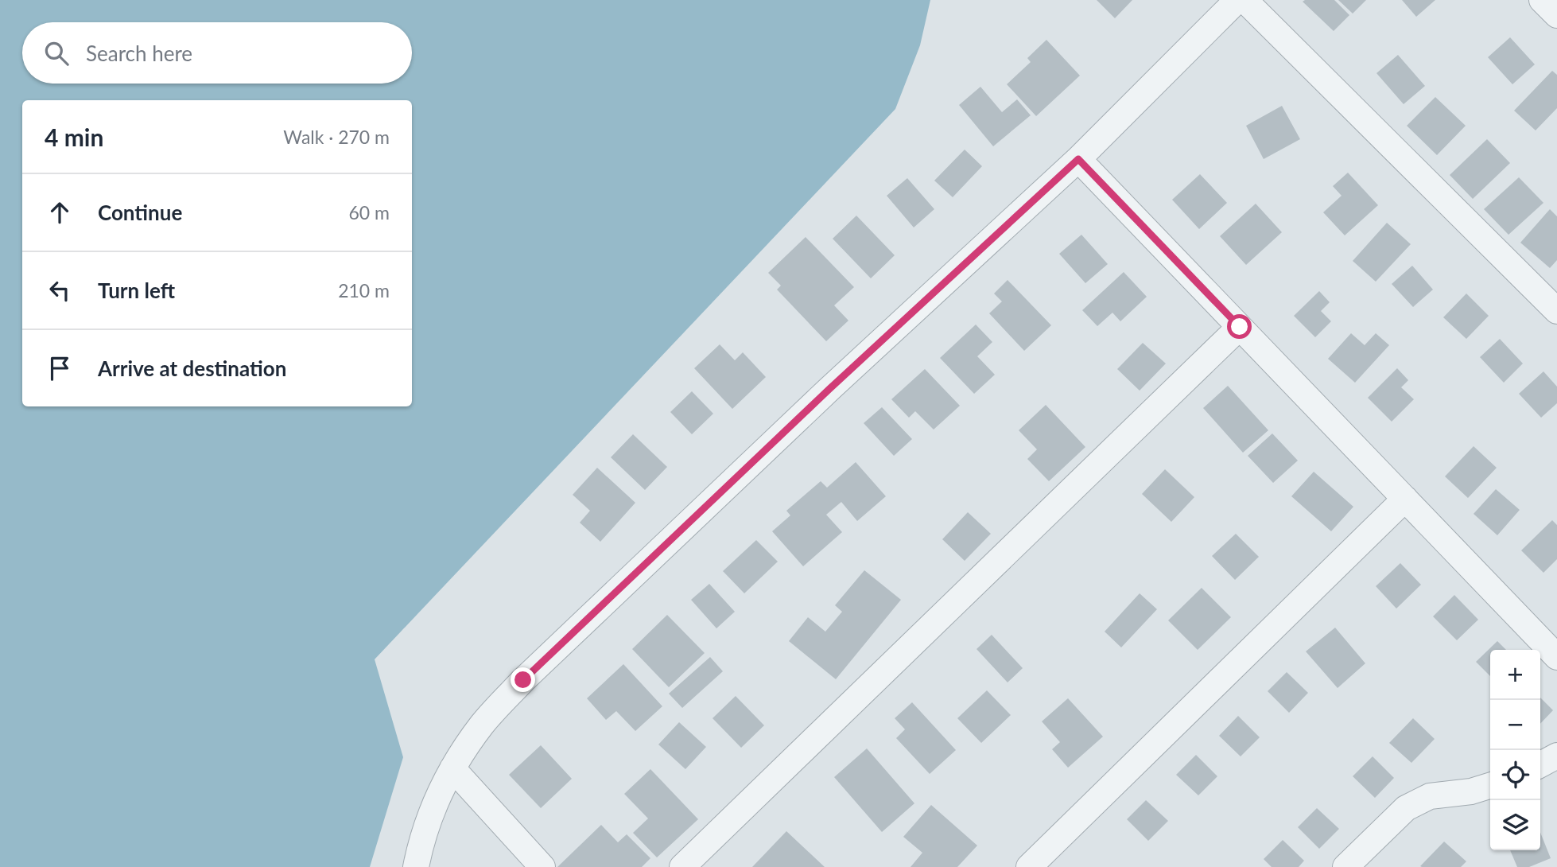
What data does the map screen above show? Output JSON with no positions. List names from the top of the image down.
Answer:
{
  "page": {
    "search": "Search here",
    "heading": ["4 min", "Walk · 270 m"],
    "list": [
      ["Continue", "60 m"],
      ["Turn left", "210 m"],
      "Arrive at destination"
    ],
    "map_buttons": ["+", "−"]
  }
}
